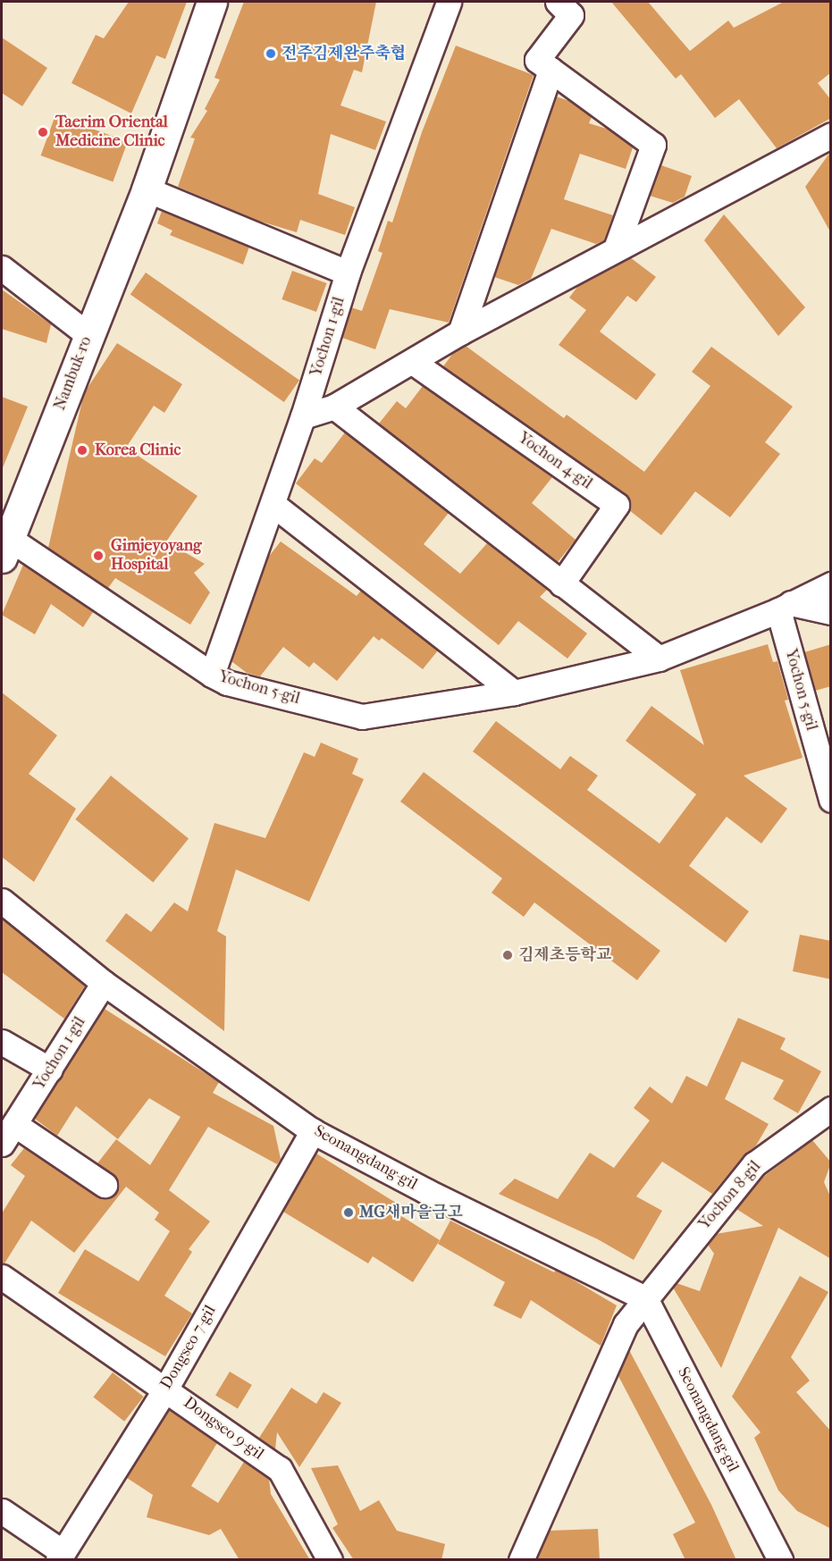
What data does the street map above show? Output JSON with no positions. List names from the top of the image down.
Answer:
{
  "streets": {
    "main road": ["Nambuk-ro"],
    "street": [
      "Yochon 1-gil",
      "Yochon 4-gil",
      "Yochon 5-gil",
      "Seonangdang-gil",
      "Yochon 8-gil",
      "Dongseo 7-gil",
      "Dongseo 9-gil"
    ]
  },
  "crossings": [
    ["Yochon 1-gil", "Yochon 5-gil"],
    ["Yochon 1-gil", "Seonangdang-gil"],
    ["Nambuk-ro", "Yochon 5-gil"],
    ["Seonangdang-gil", "Yochon 8-gil"],
    ["Seonangdang-gil", "Dongseo 7-gil"],
    ["Dongseo 7-gil", "Dongseo 9-gil"]
  ],
  "places": [
    "전주김제완주축협",
    "Taerim Oriental Medicine Clinic",
    "Korea Clinic",
    "Gimjeyoyang Hospital",
    "김제초등학교",
    "MG새마을금고"
  ]
}
